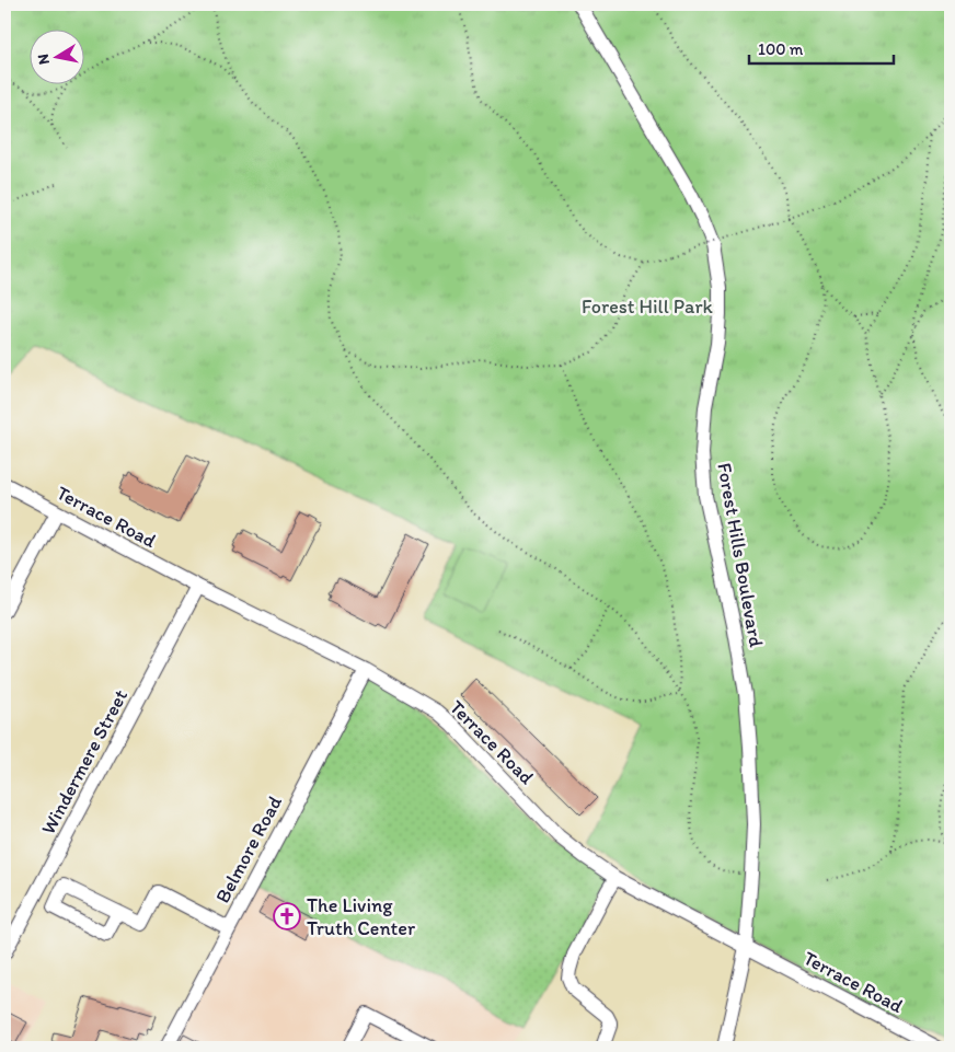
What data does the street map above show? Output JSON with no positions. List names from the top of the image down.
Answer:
{
  "streets": {
    "street": [
      "Terrace Road",
      "Forest Hills Boulevard",
      "Windermere Street",
      "Belmore Road"
    ]
  },
  "crossings": [
    ["Terrace Road", "Forest Hills Boulevard"],
    ["Terrace Road", "Windermere Street"],
    ["Terrace Road", "Belmore Road"]
  ],
  "parks": ["Forest Hill Park"],
  "places": {
    "church": ["The Living Truth Center"]
  },
  "scale_bar": "100 m",
  "north": "left"
}
